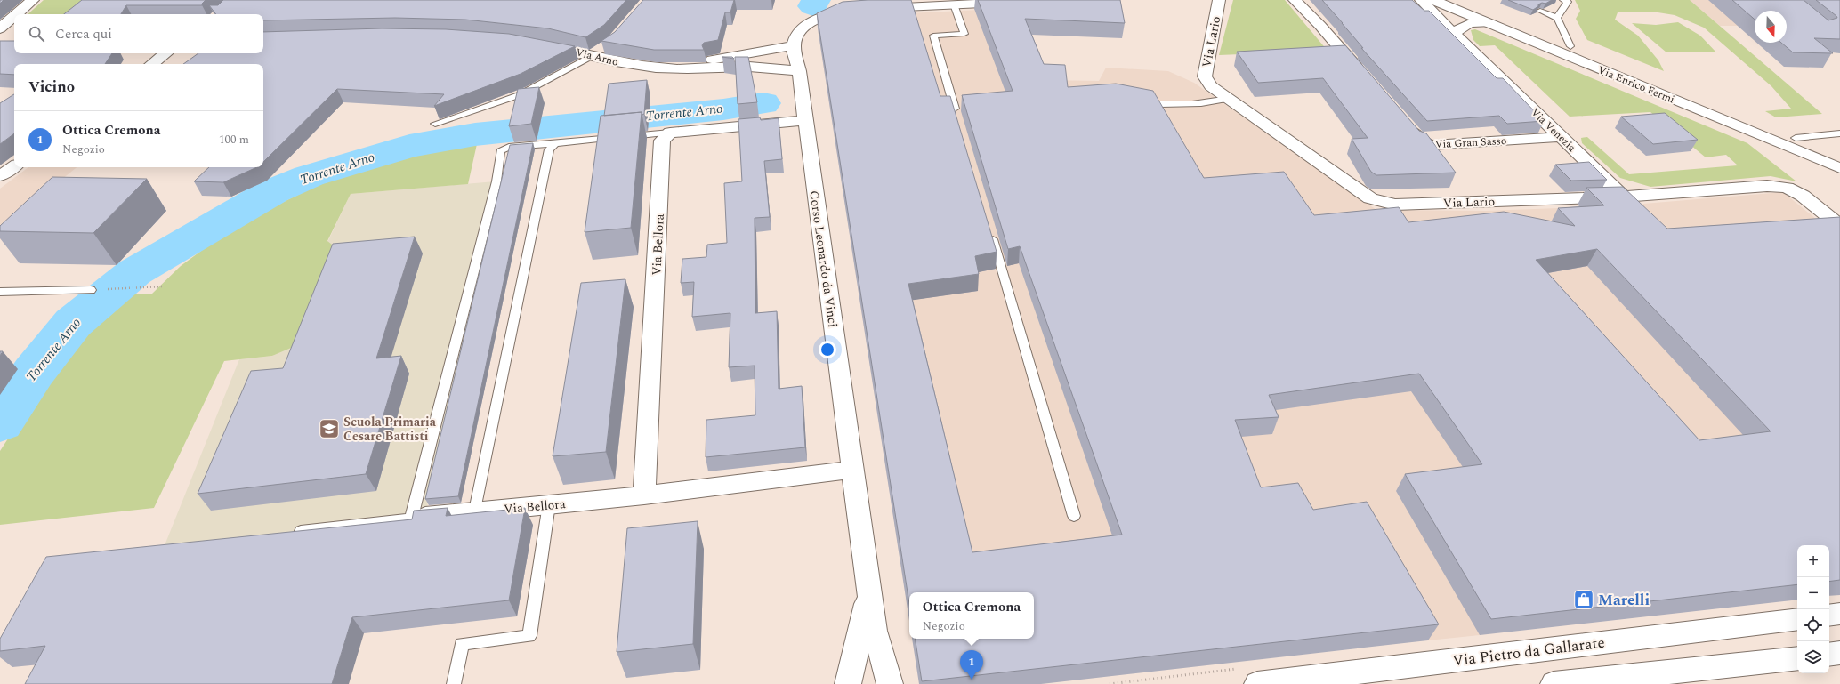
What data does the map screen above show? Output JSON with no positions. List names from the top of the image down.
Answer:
{
  "streets": {
    "street": [
      "Via Lario",
      "Via Arno",
      "Via Enrico Fermi",
      "Via Venezia",
      "Via Gran Sasso",
      "Via Bellora",
      "Corso Leonardo da Vinci",
      "Via Pietro da Gallarate"
    ]
  },
  "crossings": [
    ["Via Lario", "Via Venezia"],
    ["Via Arno", "Corso Leonardo da Vinci"],
    ["Via Venezia", "Via Gran Sasso"],
    ["Via Bellora", "Corso Leonardo da Vinci"]
  ],
  "water": ["Torrente Arno"],
  "places": {
    "school or university": ["Scuola Primaria Cesare Battisti"],
    "shop": ["Marelli"]
  },
  "north": "bottom",
  "page": {
    "search": "Cerca qui",
    "heading": "Vicino",
    "list": [
      {
        "mark": "1",
        "name": "Ottica Cremona",
        "note": "Negozio",
        "value": "100 m"
      }
    ],
    "map_buttons": ["+", "−"],
    "popup": ["Ottica Cremona", "Negozio"],
    "pins": "1"
  }
}
